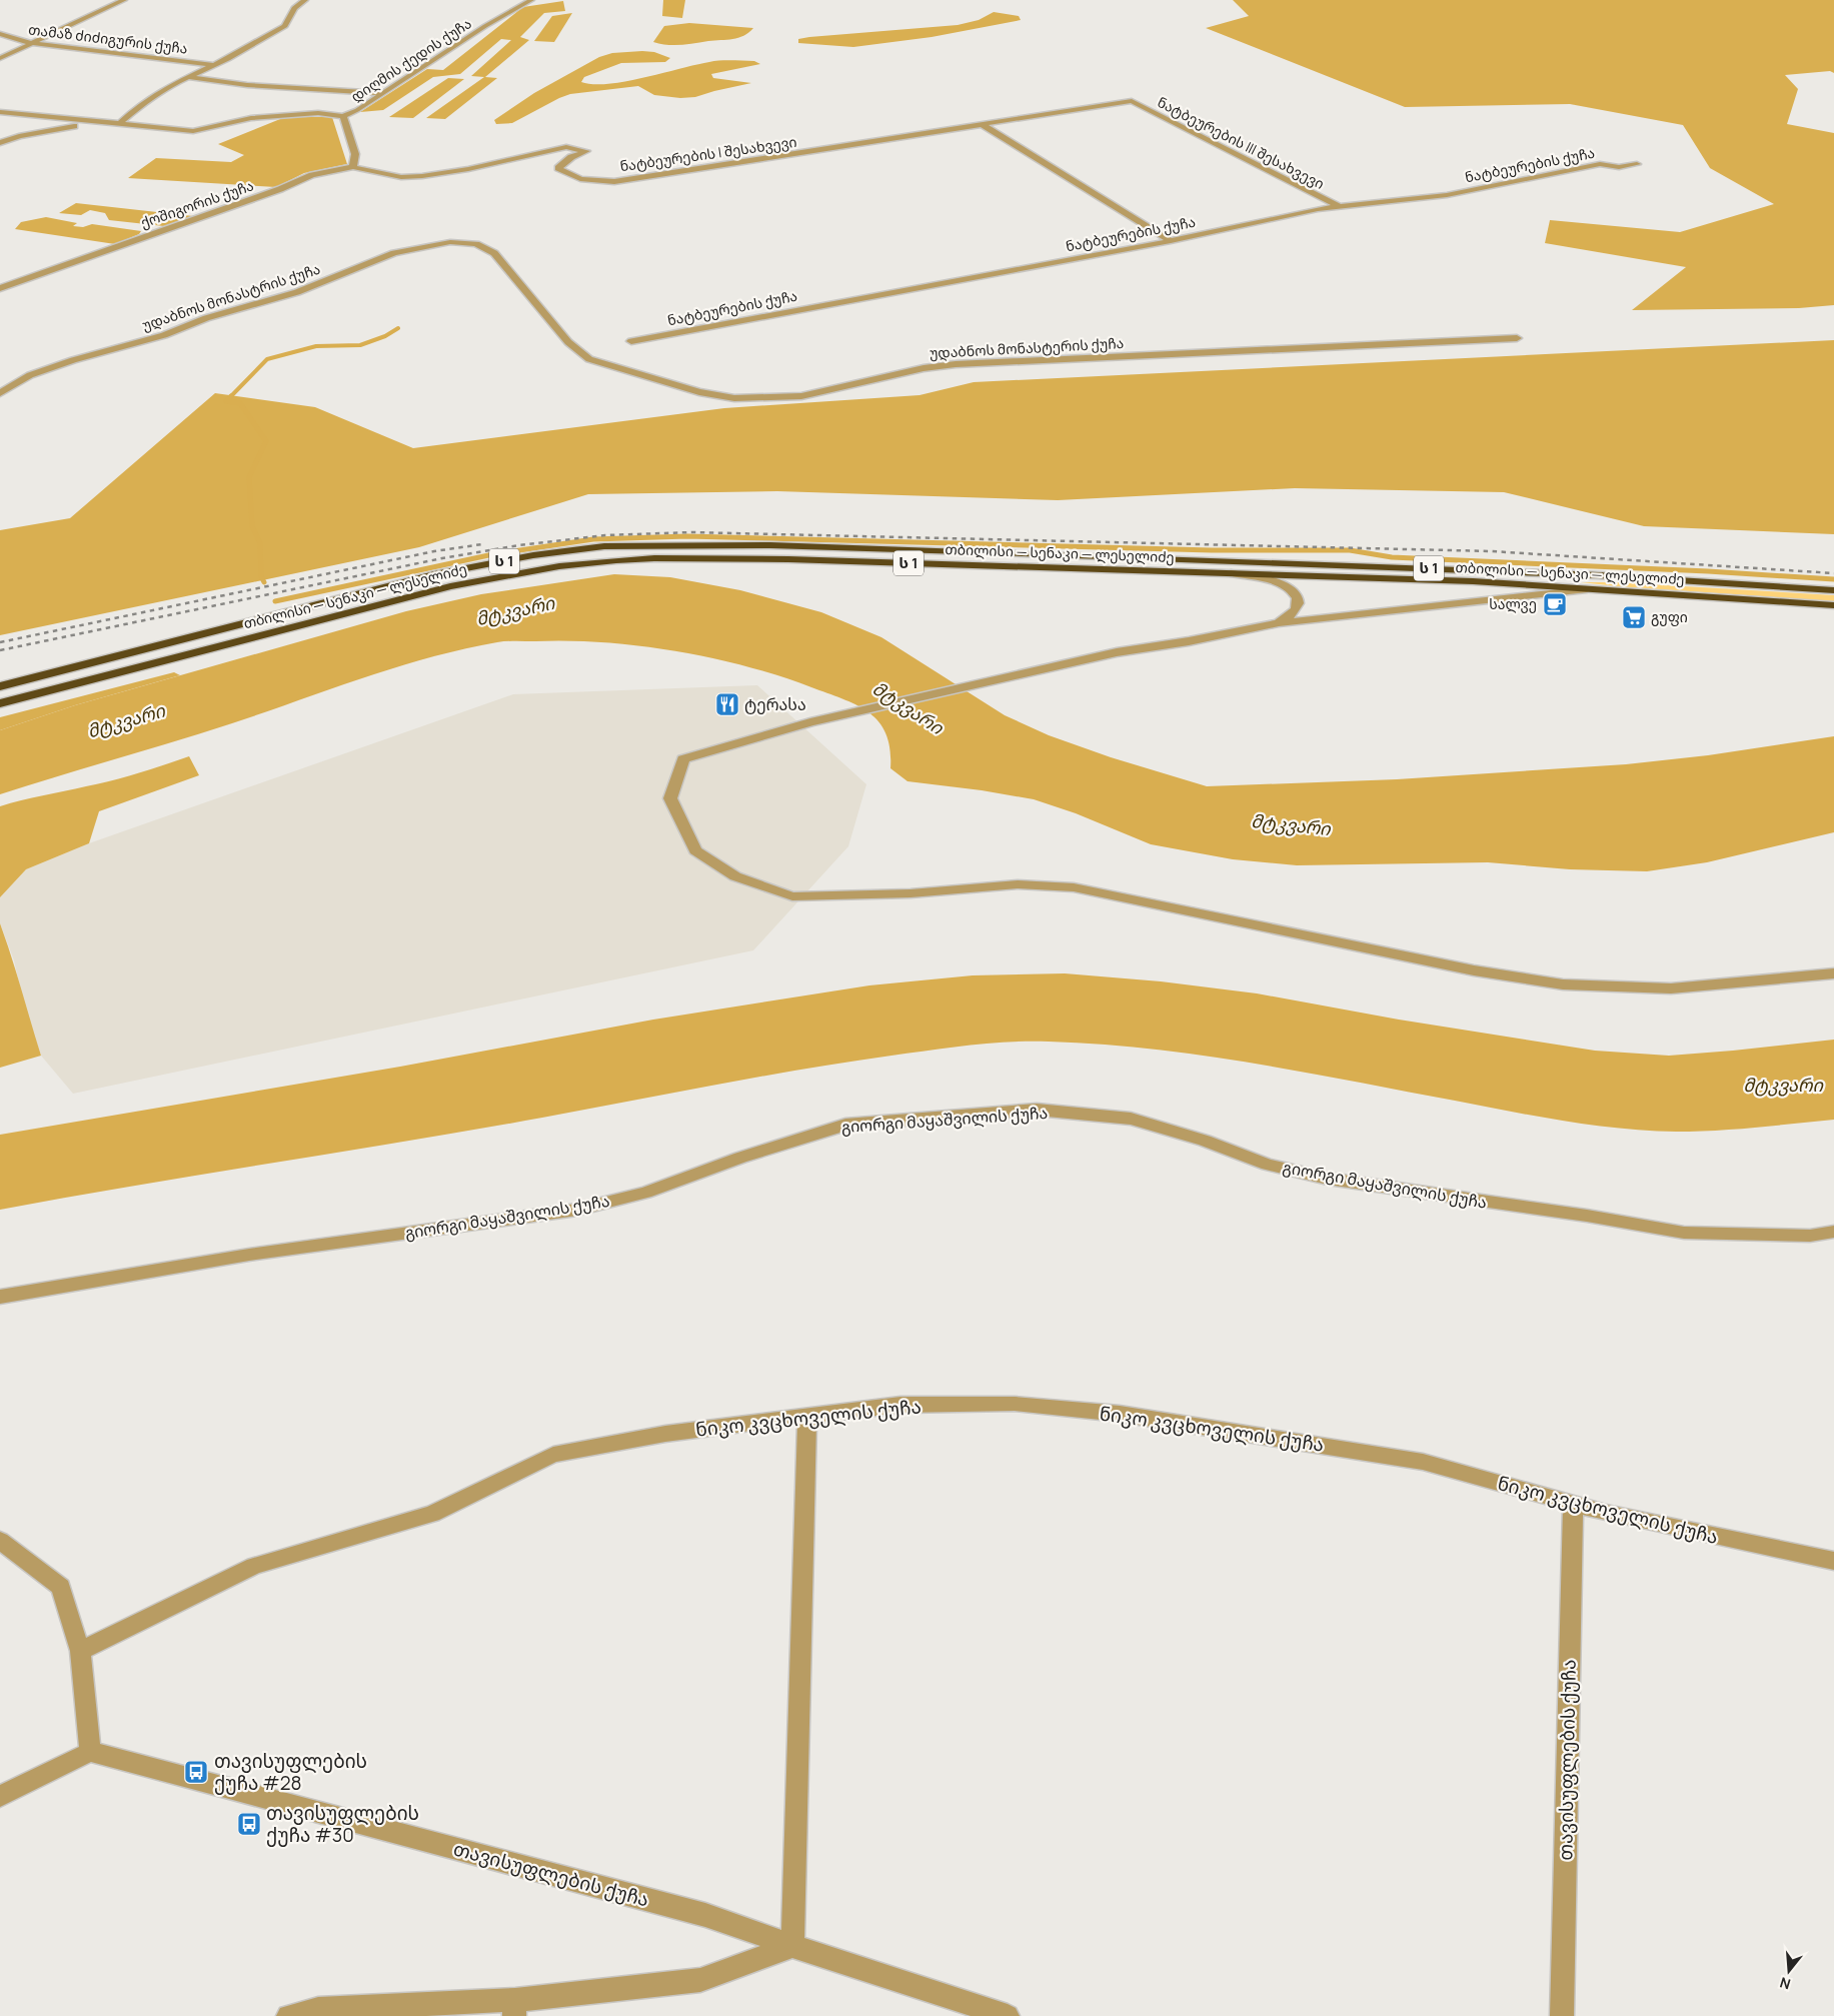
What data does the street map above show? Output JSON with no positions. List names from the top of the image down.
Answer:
{
  "streets": {
    "highway": ["თბილისი — სენაკი — ლესელიძე", "ს 1"],
    "street": [
      "თამაზ ძიძიგურის ქუჩა",
      "დიღმის ქედის ქუჩა",
      "ნატბეურების III შესახვევი",
      "ნატბეურების I შესახვევი",
      "ნატბეურების ქუჩა",
      "ქოშიგორის ქუჩა",
      "უდაბნოს მონასტრის ქუჩა",
      "უდაბნოს მონასტერის ქუჩა",
      "გიორგი მაყაშვილის ქუჩა",
      "ნიკო კვცხოველის ქუჩა",
      "თავისუფლების ქუჩა"
    ]
  },
  "crossings": [
    ["ნატბეურების III შესახვევი", "ნატბეურების I შესახვევი"],
    ["ნატბეურების III შესახვევი", "ნატბეურების ქუჩა"],
    ["ნატბეურების I შესახვევი", "ქოშიგორის ქუჩა"],
    ["უდაბნოს მონასტრის ქუჩა", "უდაბნოს მონასტერის ქუჩა"],
    ["ნიკო კვცხოველის ქუჩა", "თავისუფლების ქუჩა"]
  ],
  "water": ["მტკვარი"],
  "places": {
    "cafe": ["სალვე"],
    "supermarket": ["გუფი"],
    "restaurant": ["ტერასა"],
    "bus stop": ["თავისუფლების ქუჩა #28", "თავისუფლების ქუჩა #30"]
  },
  "north": "bottom"
}
